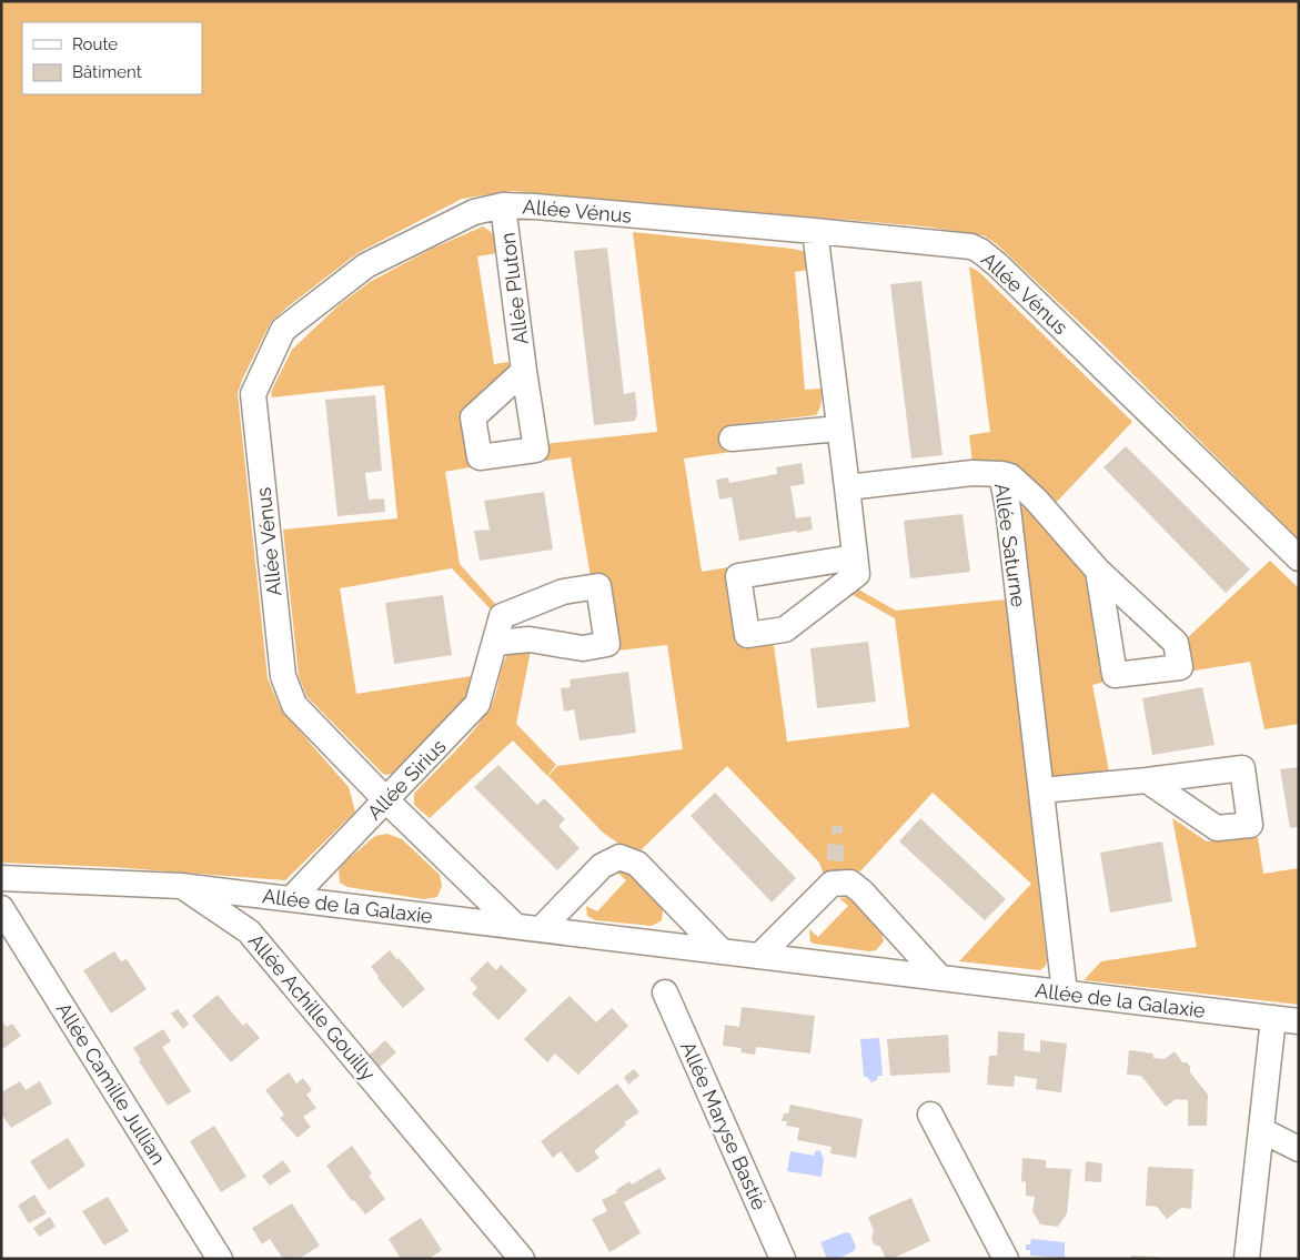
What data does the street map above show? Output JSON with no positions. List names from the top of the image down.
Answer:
{
  "streets": {
    "street": [
      "Allée Vénus",
      "Allée Pluton",
      "Allée Saturne",
      "Allée Sirius",
      "Allée de la Galaxie",
      "Allée Achille Gouilly",
      "Allée Camille Jullian",
      "Allée Maryse Bastié"
    ]
  },
  "crossings": [
    ["Allée Vénus", "Allée Pluton"],
    ["Allée Vénus", "Allée Sirius"],
    ["Allée Saturne", "Allée de la Galaxie"],
    ["Allée Sirius", "Allée de la Galaxie"],
    ["Allée de la Galaxie", "Allée Achille Gouilly"]
  ],
  "legend": ["Route", "Bâtiment"]
}
